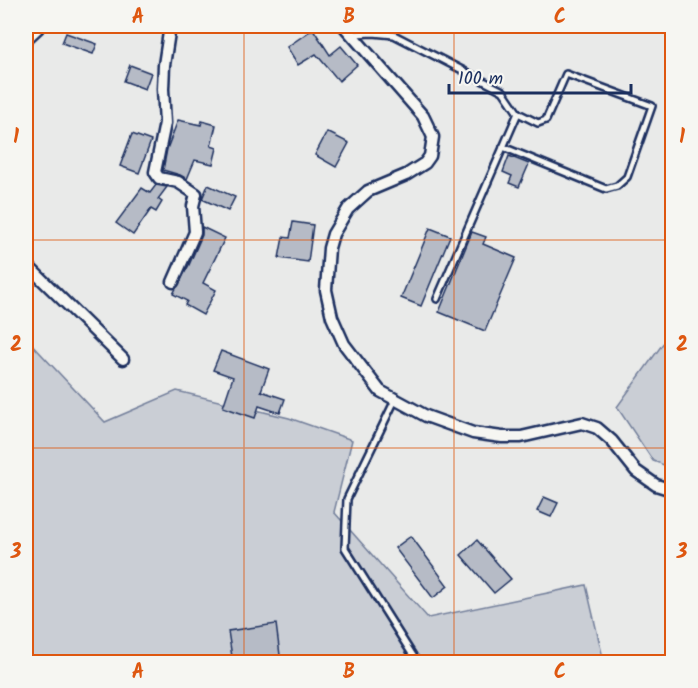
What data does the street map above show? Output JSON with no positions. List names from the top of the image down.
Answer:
{
  "scale_bar": "100 m",
  "grid": {
    "columns": ["A", "B", "C"],
    "rows": ["1", "2", "3"]
  }
}
